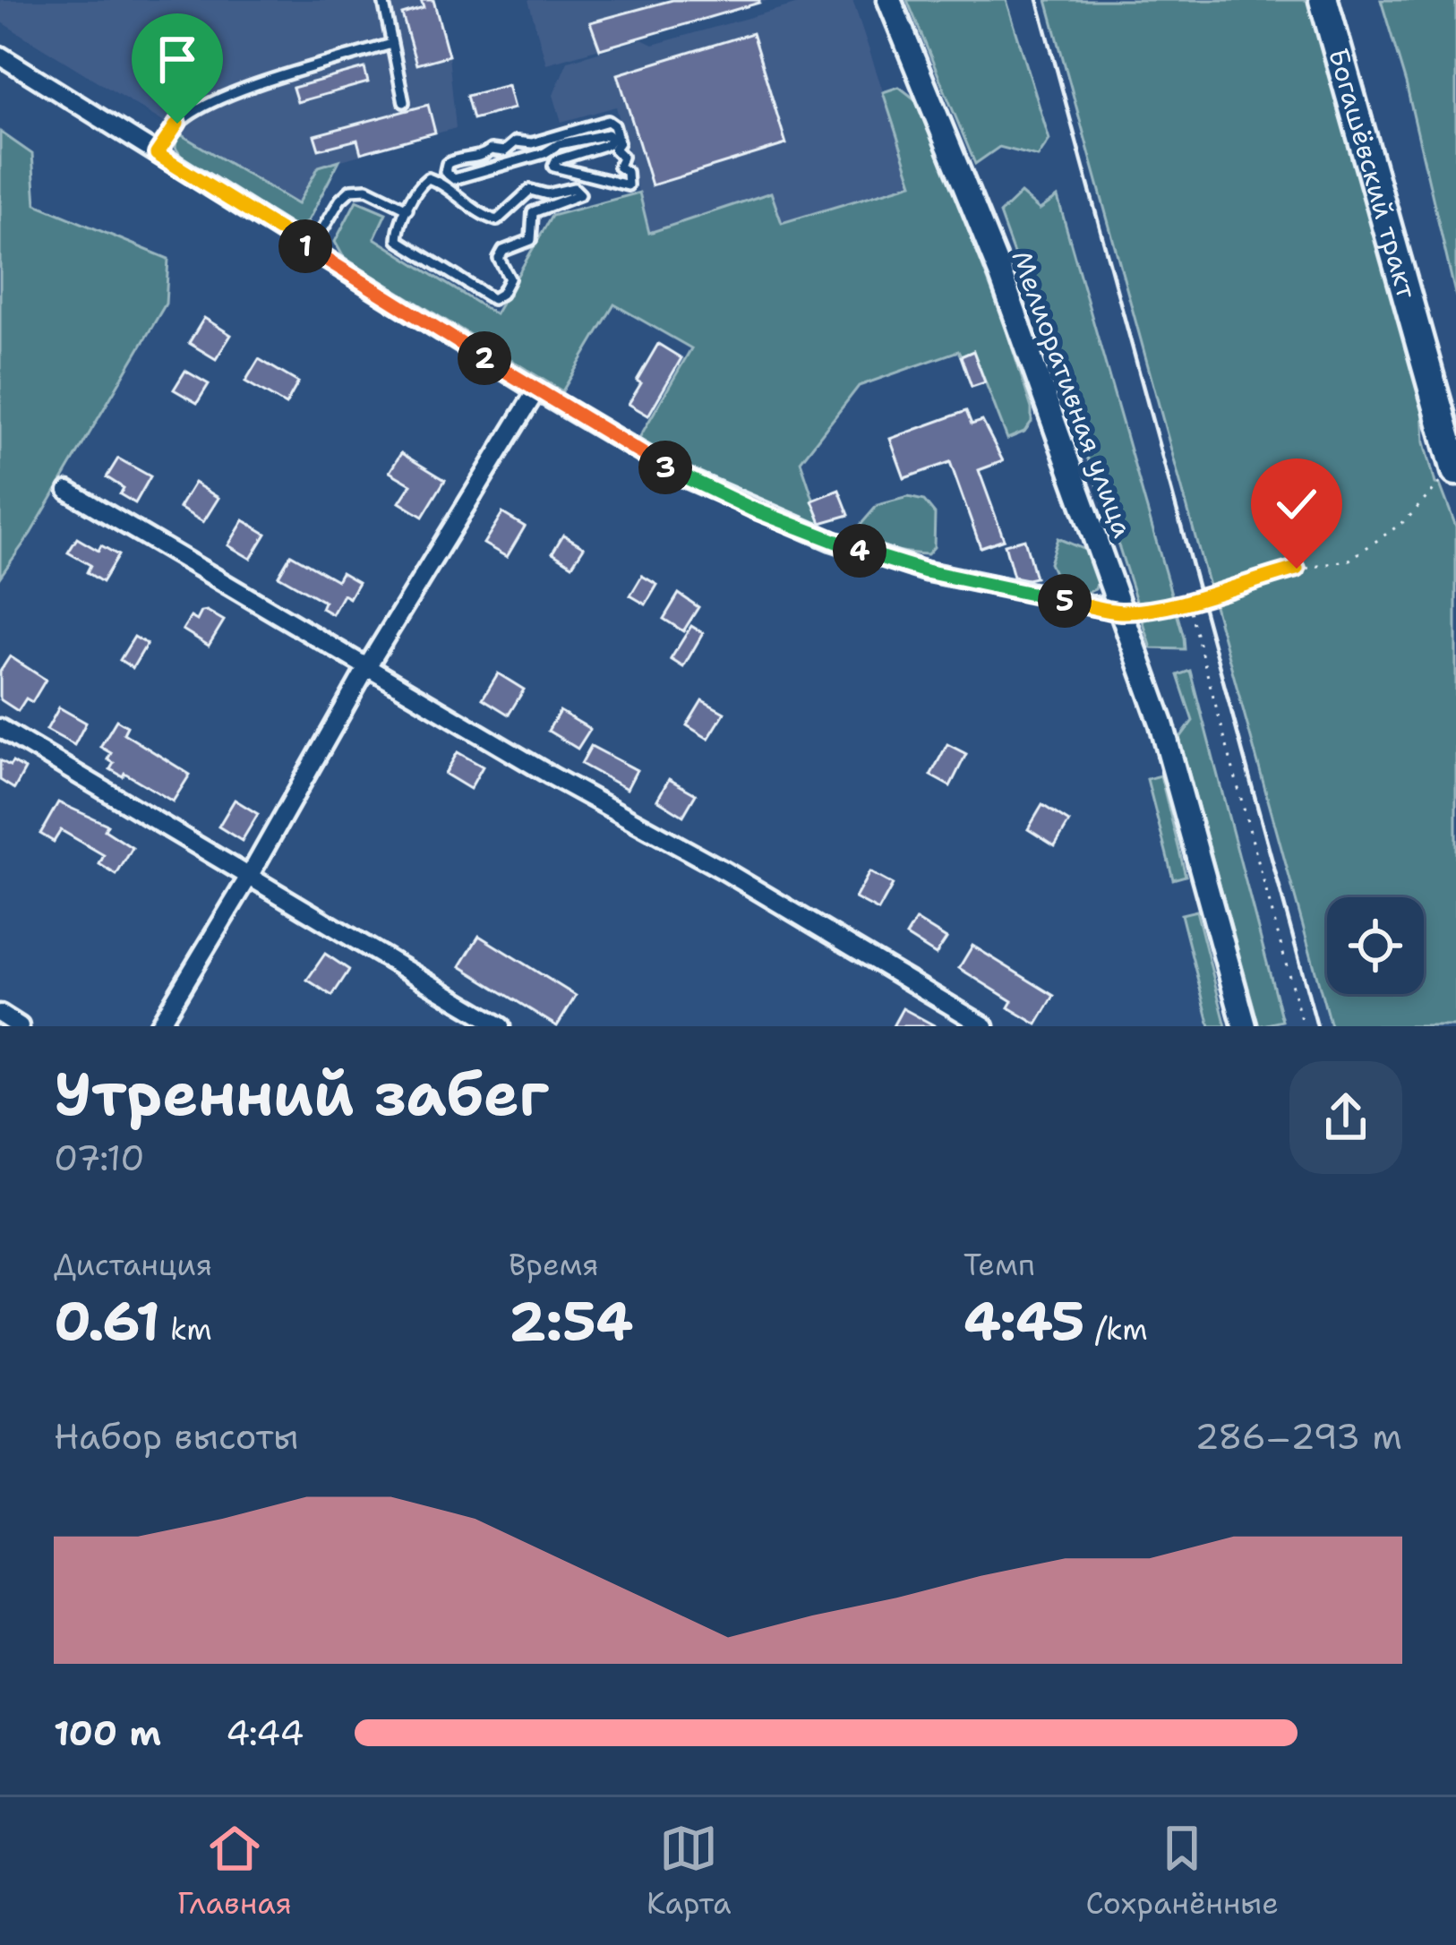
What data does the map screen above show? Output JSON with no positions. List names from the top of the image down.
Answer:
{
  "streets": {
    "main road": ["Богашёвский тракт"],
    "street": ["Мелиоративная улица"]
  },
  "page": {
    "pins": [
      "1",
      "2",
      "3",
      "4",
      "5"
    ],
    "heading": ["Утренний забег", "07:10"],
    "stats": [
      ["Дистанция", "0.61 km"],
      ["Время", "2:54"],
      ["Темп", "4:45 /km"]
    ],
    "chart": ["Набор высоты", "286–293 m"],
    "list": [
      {
        "name": "100 m",
        "note": "4:44"
      }
    ],
    "tabs": ["Главная", "Карта", "Сохранённые"]
  }
}
